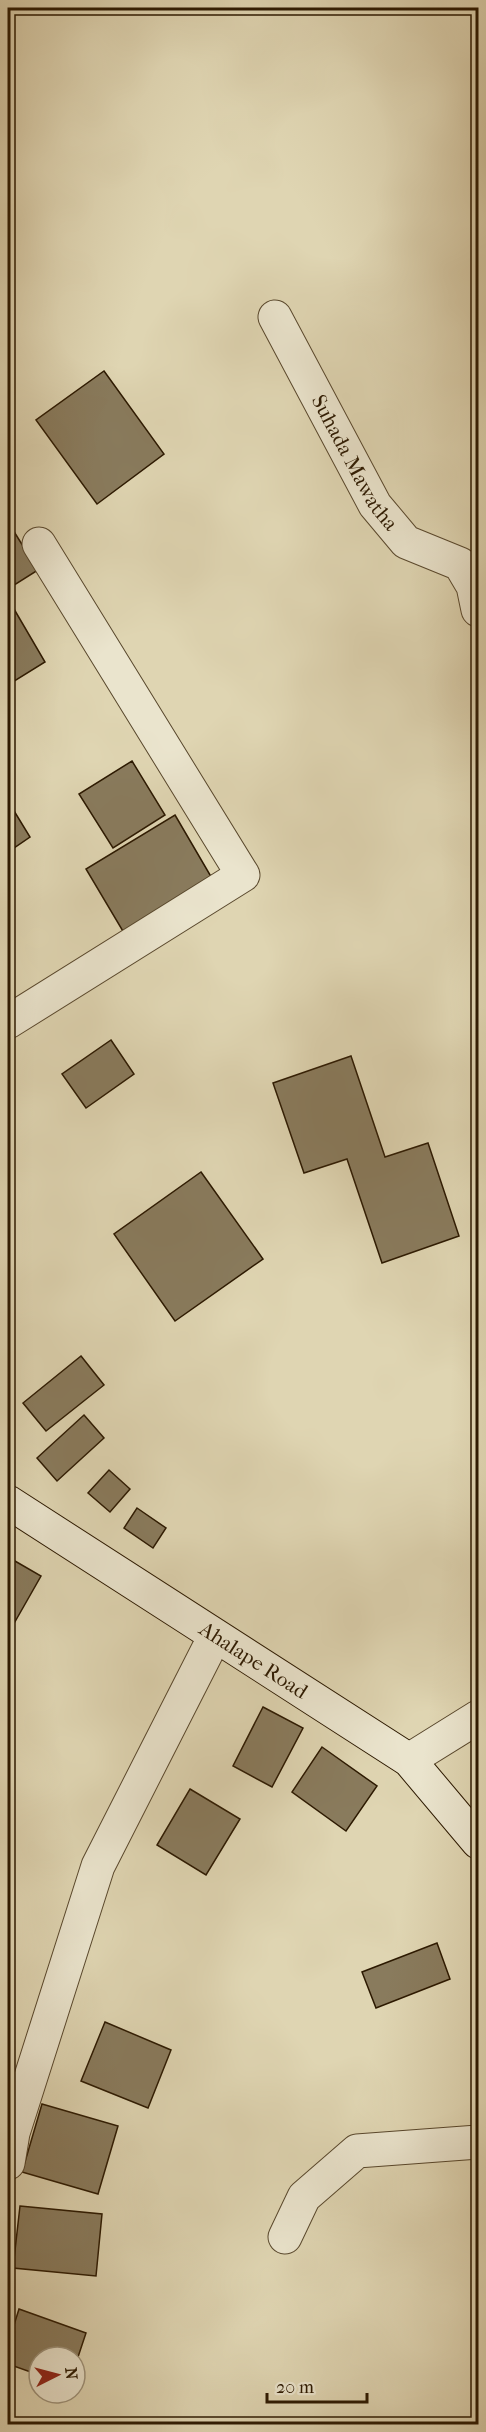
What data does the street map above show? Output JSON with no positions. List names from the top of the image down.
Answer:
{
  "streets": {
    "street": ["Suhada Mawatha", "Ahalape Road"]
  },
  "scale_bar": "20 m",
  "north": "right"
}
